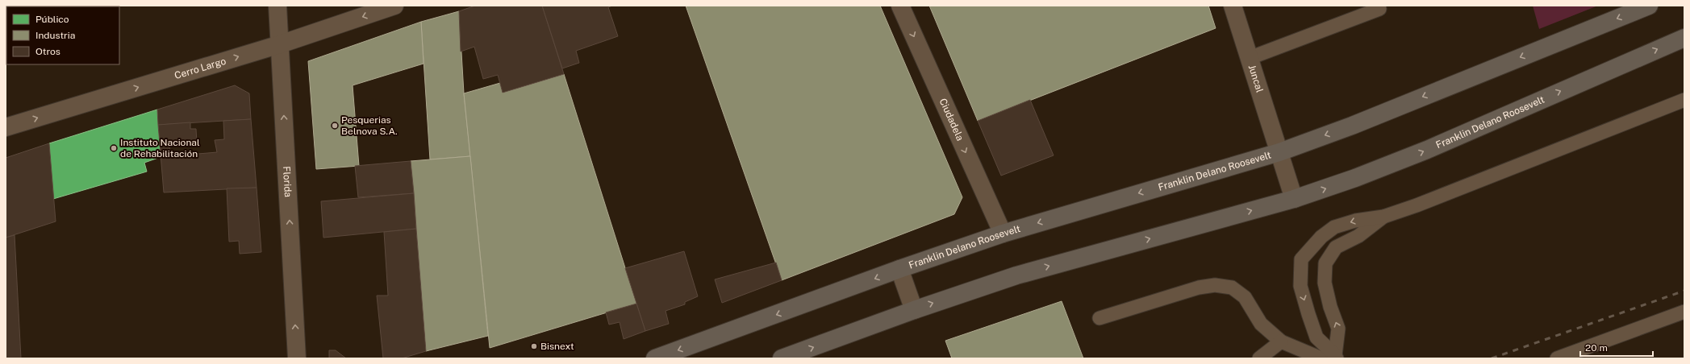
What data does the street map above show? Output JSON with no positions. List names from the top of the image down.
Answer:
{
  "streets": {
    "main road": ["Franklin Delano Roosevelt"],
    "street": [
      "Cerro Largo",
      "Juncal",
      "Ciudadela",
      "Florida"
    ]
  },
  "crossings": [
    ["Cerro Largo", "Florida"],
    ["Juncal", "Franklin Delano Roosevelt"],
    ["Ciudadela", "Franklin Delano Roosevelt"]
  ],
  "one_way": ["Ciudadela", "Florida"],
  "places": ["Pesquerias Belnova S.A.", "Instituto Nacional de Rehabilitación", "Bisnext"],
  "legend": ["Público", "Industria", "Otros"],
  "scale_bar": "20 m"
}
